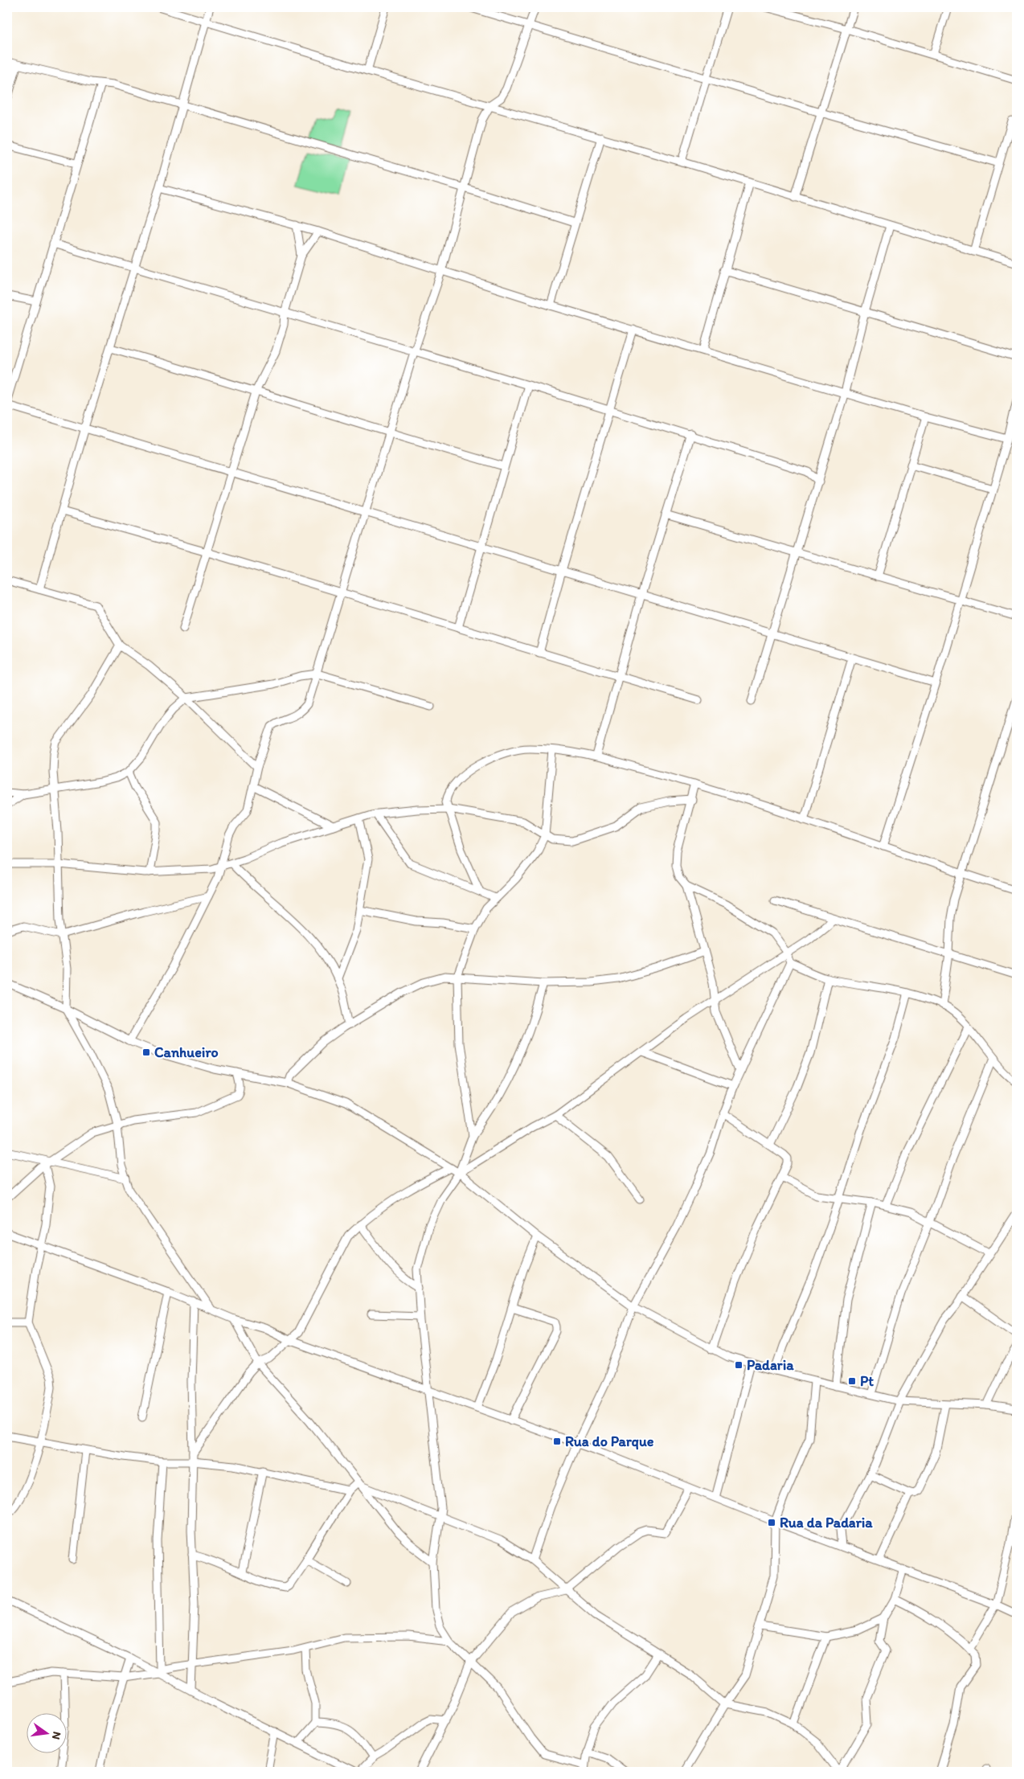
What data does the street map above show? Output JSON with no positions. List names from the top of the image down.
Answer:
{
  "places": {
    "transit": [
      "Canhueiro",
      "Padaria",
      "Pt",
      "Rua do Parque",
      "Rua da Padaria"
    ]
  },
  "north": "right"
}
